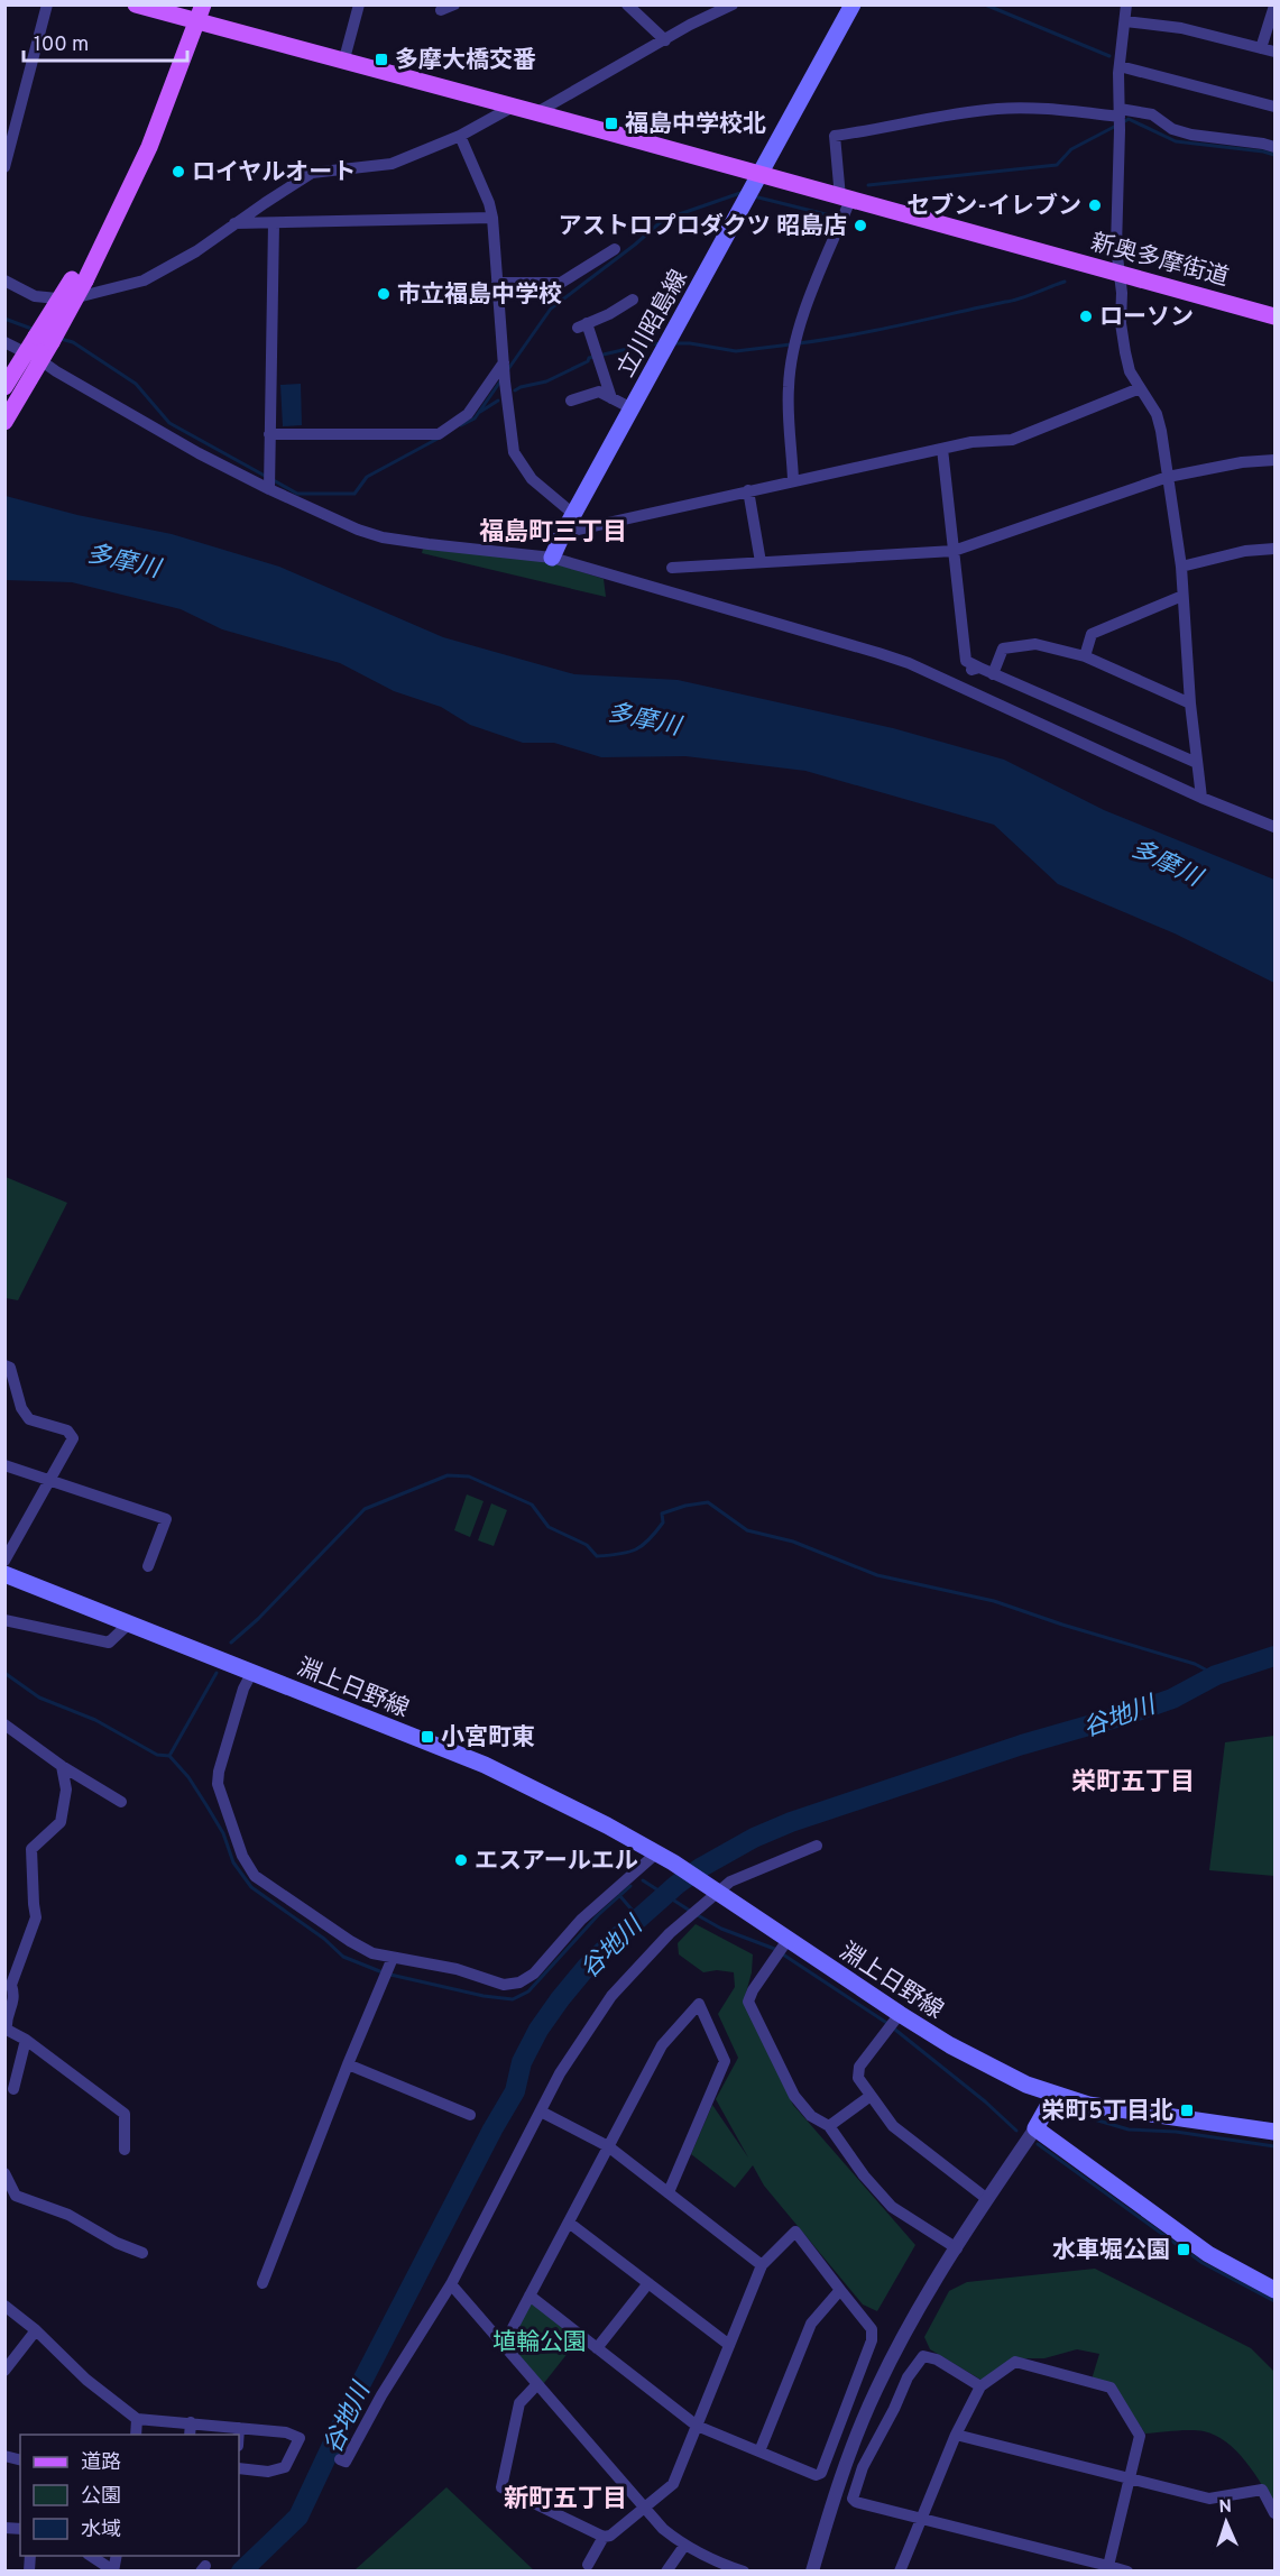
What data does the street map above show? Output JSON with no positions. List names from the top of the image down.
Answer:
{
  "streets": {
    "main road": ["新奥多摩街道", "立川昭島線", "淵上日野線"]
  },
  "crossings": [
    ["新奥多摩街道", "立川昭島線"]
  ],
  "districts": ["福島町三丁目", "栄町五丁目", "新町五丁目"],
  "water": ["多摩川", "谷地川"],
  "parks": ["埴輪公園"],
  "places": {
    "transit": [
      "多摩大橋交番",
      "福島中学校北",
      "小宮町東",
      "栄町5丁目北",
      "水車堀公園"
    ],
    "other": [
      "ロイヤルオート",
      "セブン-イレブン",
      "アストロプロダクツ 昭島店",
      "市立福島中学校",
      "ローソン",
      "エスアールエル"
    ]
  },
  "legend": ["道路", "公園", "水域"],
  "scale_bar": "100 m",
  "north": "top"
}
